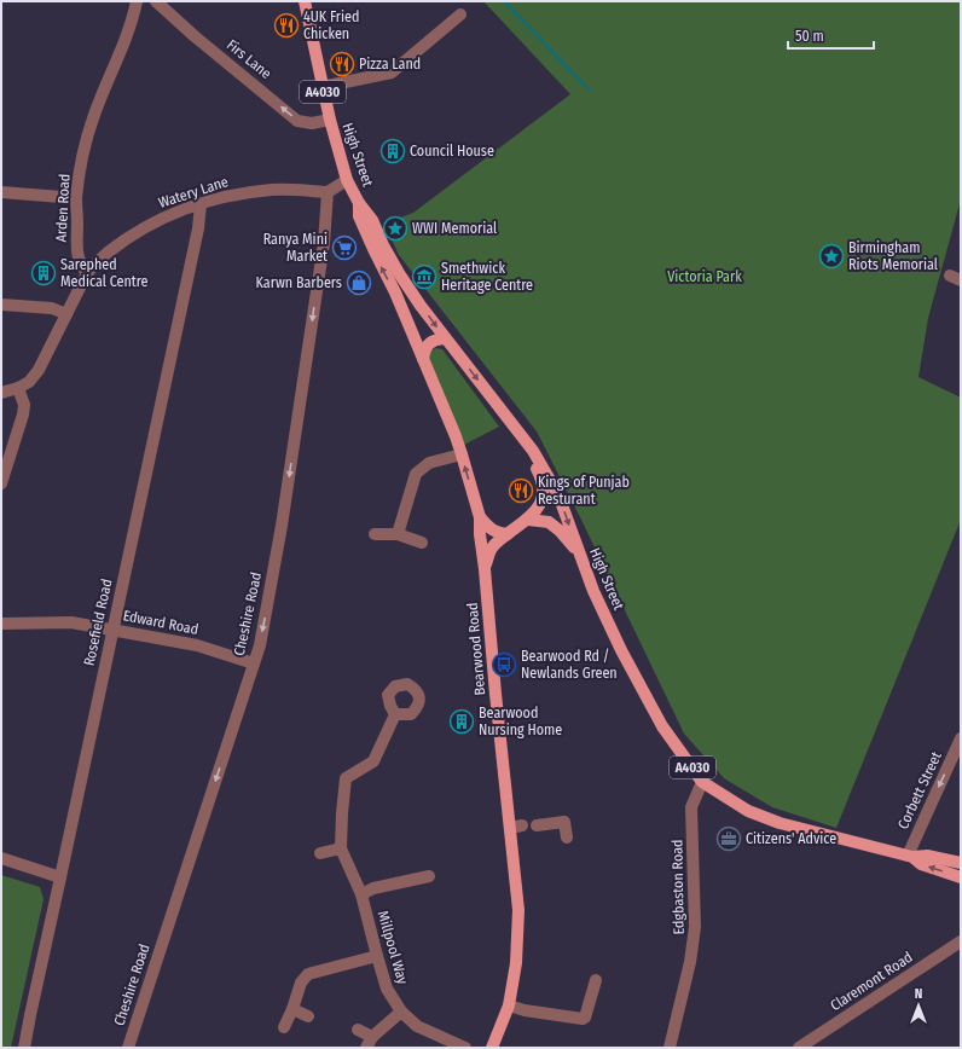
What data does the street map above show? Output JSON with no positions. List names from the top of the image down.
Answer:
{
  "streets": {
    "main road": ["A4030", "High Street", "Bearwood Road"],
    "street": [
      "Firs Lane",
      "Watery Lane",
      "Arden Road",
      "Cheshire Road",
      "Rosefield Road",
      "Edward Road",
      "Corbett Street",
      "Edgbaston Road",
      "Millpool Way",
      "Claremont Road"
    ]
  },
  "crossings": [
    ["Firs Lane", "High Street"],
    ["A4030", "High Street"],
    ["A4030", "Bearwood Road"],
    ["High Street", "Bearwood Road"],
    ["High Street", "Corbett Street"],
    ["High Street", "Edgbaston Road"],
    ["Watery Lane", "Arden Road"],
    ["Watery Lane", "Cheshire Road"],
    ["Watery Lane", "Rosefield Road"],
    ["Cheshire Road", "Edward Road"],
    ["Rosefield Road", "Edward Road"]
  ],
  "one_way": ["Firs Lane", "Cheshire Road", "Corbett Street"],
  "parks": ["Victoria Park"],
  "places": {
    "restaurant": ["4UK Fried Chicken", "Pizza Land", "Kings of Punjab Resturant"],
    "building": ["Council House", "Sarephed Medical Centre", "Bearwood Nursing Home"],
    "place": ["WWI Memorial", "Birmingham Riots Memorial"],
    "supermarket": ["Ranya Mini Market"],
    "museum": ["Smethwick Heritage Centre"],
    "shop": ["Karwn Barbers"],
    "bus stop": ["Bearwood Rd / Newlands Green"],
    "office": ["Citizens' Advice"]
  },
  "scale_bar": "50 m",
  "north": "top"
}
